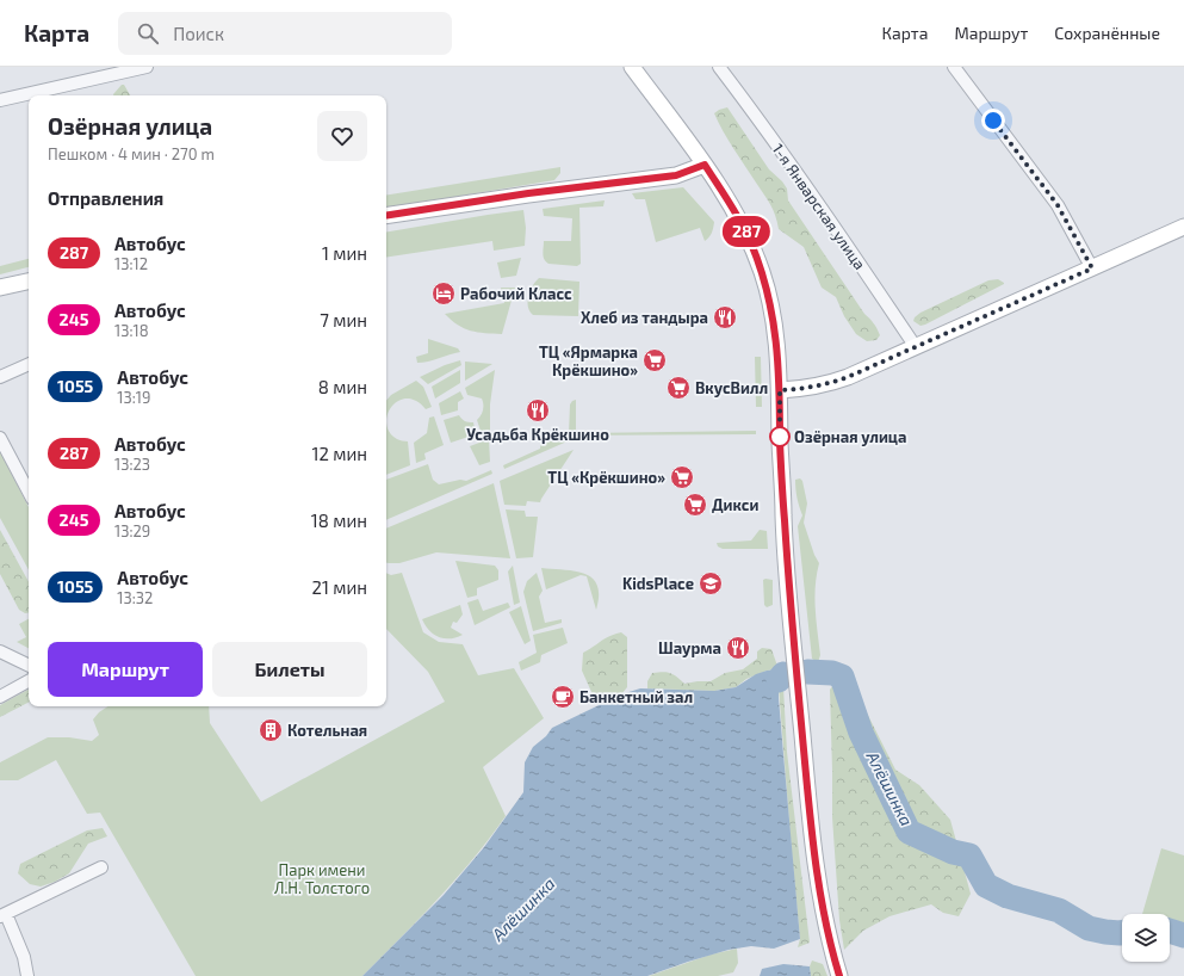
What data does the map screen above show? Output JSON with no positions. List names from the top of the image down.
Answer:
{
  "streets": {
    "street": ["1-я Январская улица"]
  },
  "water": ["Алёшинка"],
  "parks": ["Парк имени Л.Н. Толстого"],
  "places": {
    "hotel": ["Рабочий Класс"],
    "restaurant": ["Хлеб из тандыра", "Усадьба Крёкшино", "Шаурма"],
    "supermarket": [
      "ТЦ «Ярмарка Крёкшино»",
      "ВкусВилл",
      "ТЦ «Крёкшино»",
      "Дикси"
    ],
    "other": ["Озёрная улица"],
    "school or university": ["KidsPlace"],
    "cafe": ["Банкетный зал"],
    "building": ["Котельная"]
  },
  "lines": ["bus line 287"],
  "page": {
    "header": "Карта",
    "search": "Поиск",
    "nav": ["Карта", "Маршрут", "Сохранённые"],
    "on_map": "287",
    "heading": [
      ["Озёрная улица", "Пешком · 4 мин · 270 m"],
      "Отправления"
    ],
    "list": [
      {
        "mark": "287",
        "name": "Автобус",
        "note": "13:12",
        "value": "1 мин"
      },
      {
        "mark": "245",
        "name": "Автобус",
        "note": "13:18",
        "value": "7 мин"
      },
      {
        "mark": "1055",
        "name": "Автобус",
        "note": "13:19",
        "value": "8 мин"
      },
      {
        "mark": "287",
        "name": "Автобус",
        "note": "13:23",
        "value": "12 мин"
      },
      {
        "mark": "245",
        "name": "Автобус",
        "note": "13:29",
        "value": "18 мин"
      },
      {
        "mark": "1055",
        "name": "Автобус",
        "note": "13:32",
        "value": "21 мин"
      }
    ],
    "buttons": ["Маршрут", "Билеты"]
  }
}
